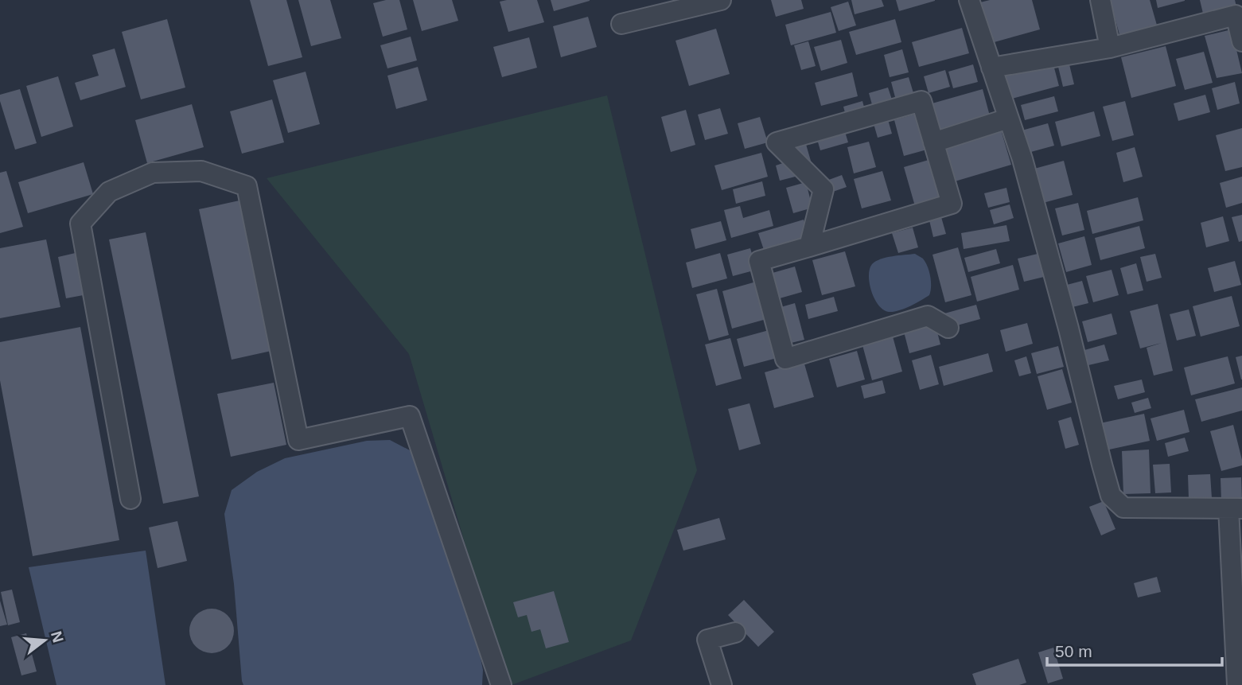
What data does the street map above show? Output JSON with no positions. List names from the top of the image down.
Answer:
{
  "scale_bar": "50 m",
  "north": "right"
}
